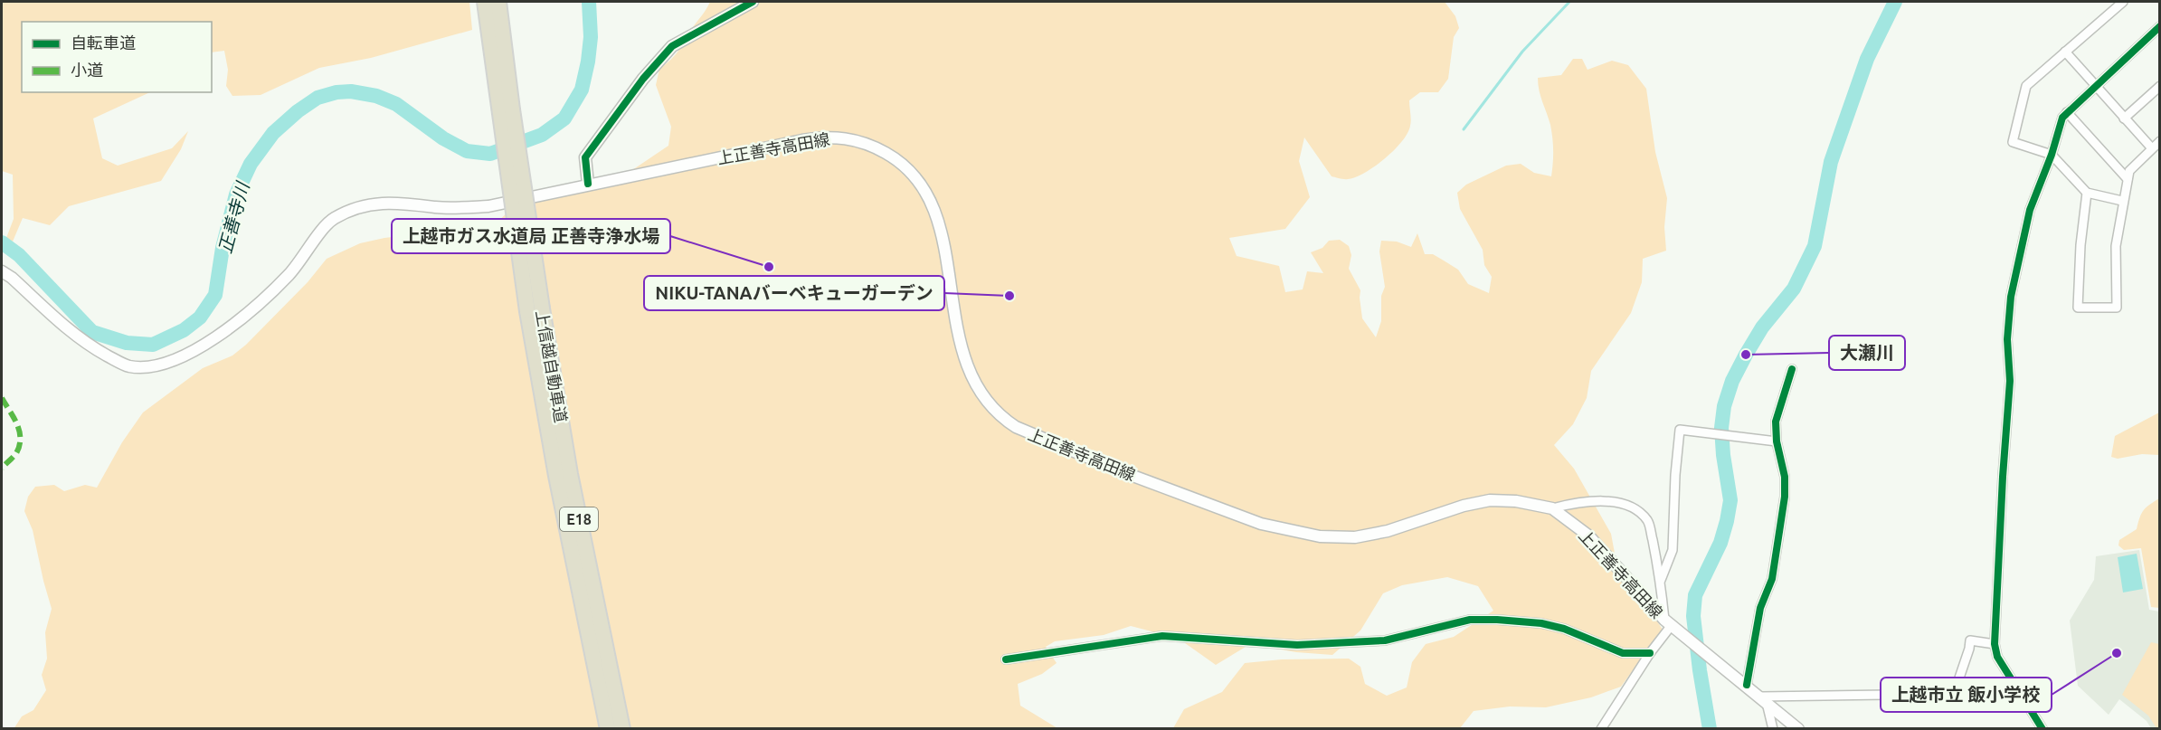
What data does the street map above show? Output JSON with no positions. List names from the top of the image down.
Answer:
{
  "streets": {
    "highway": ["上信越自動車道", "E18"],
    "main road": ["上正善寺高田線"]
  },
  "water": ["正善寺川"],
  "places": [
    "上越市ガス水道局 正善寺浄水場",
    "NIKU-TANAバーベキューガーデン",
    "大瀬川",
    "上越市立 飯小学校"
  ],
  "legend": ["自転車道", "小道"]
}
